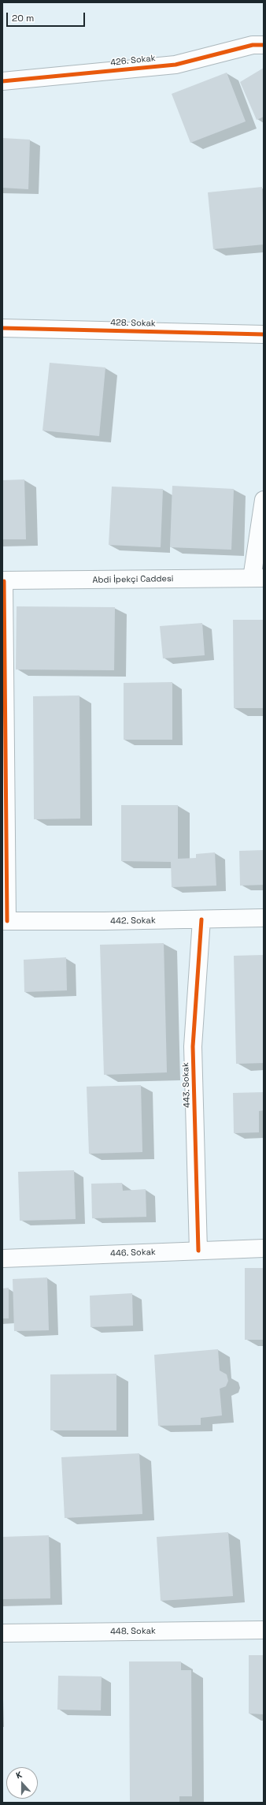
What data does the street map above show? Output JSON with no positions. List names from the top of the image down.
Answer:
{
  "streets": {
    "street": [
      "426. Sokak",
      "428. Sokak",
      "Abdi İpekçi Caddesi",
      "442. Sokak",
      "443. Sokak",
      "446. Sokak",
      "448. Sokak"
    ]
  },
  "crossings": [
    ["442. Sokak", "443. Sokak"],
    ["443. Sokak", "446. Sokak"]
  ],
  "scale_bar": "20 m",
  "north": "top"
}
